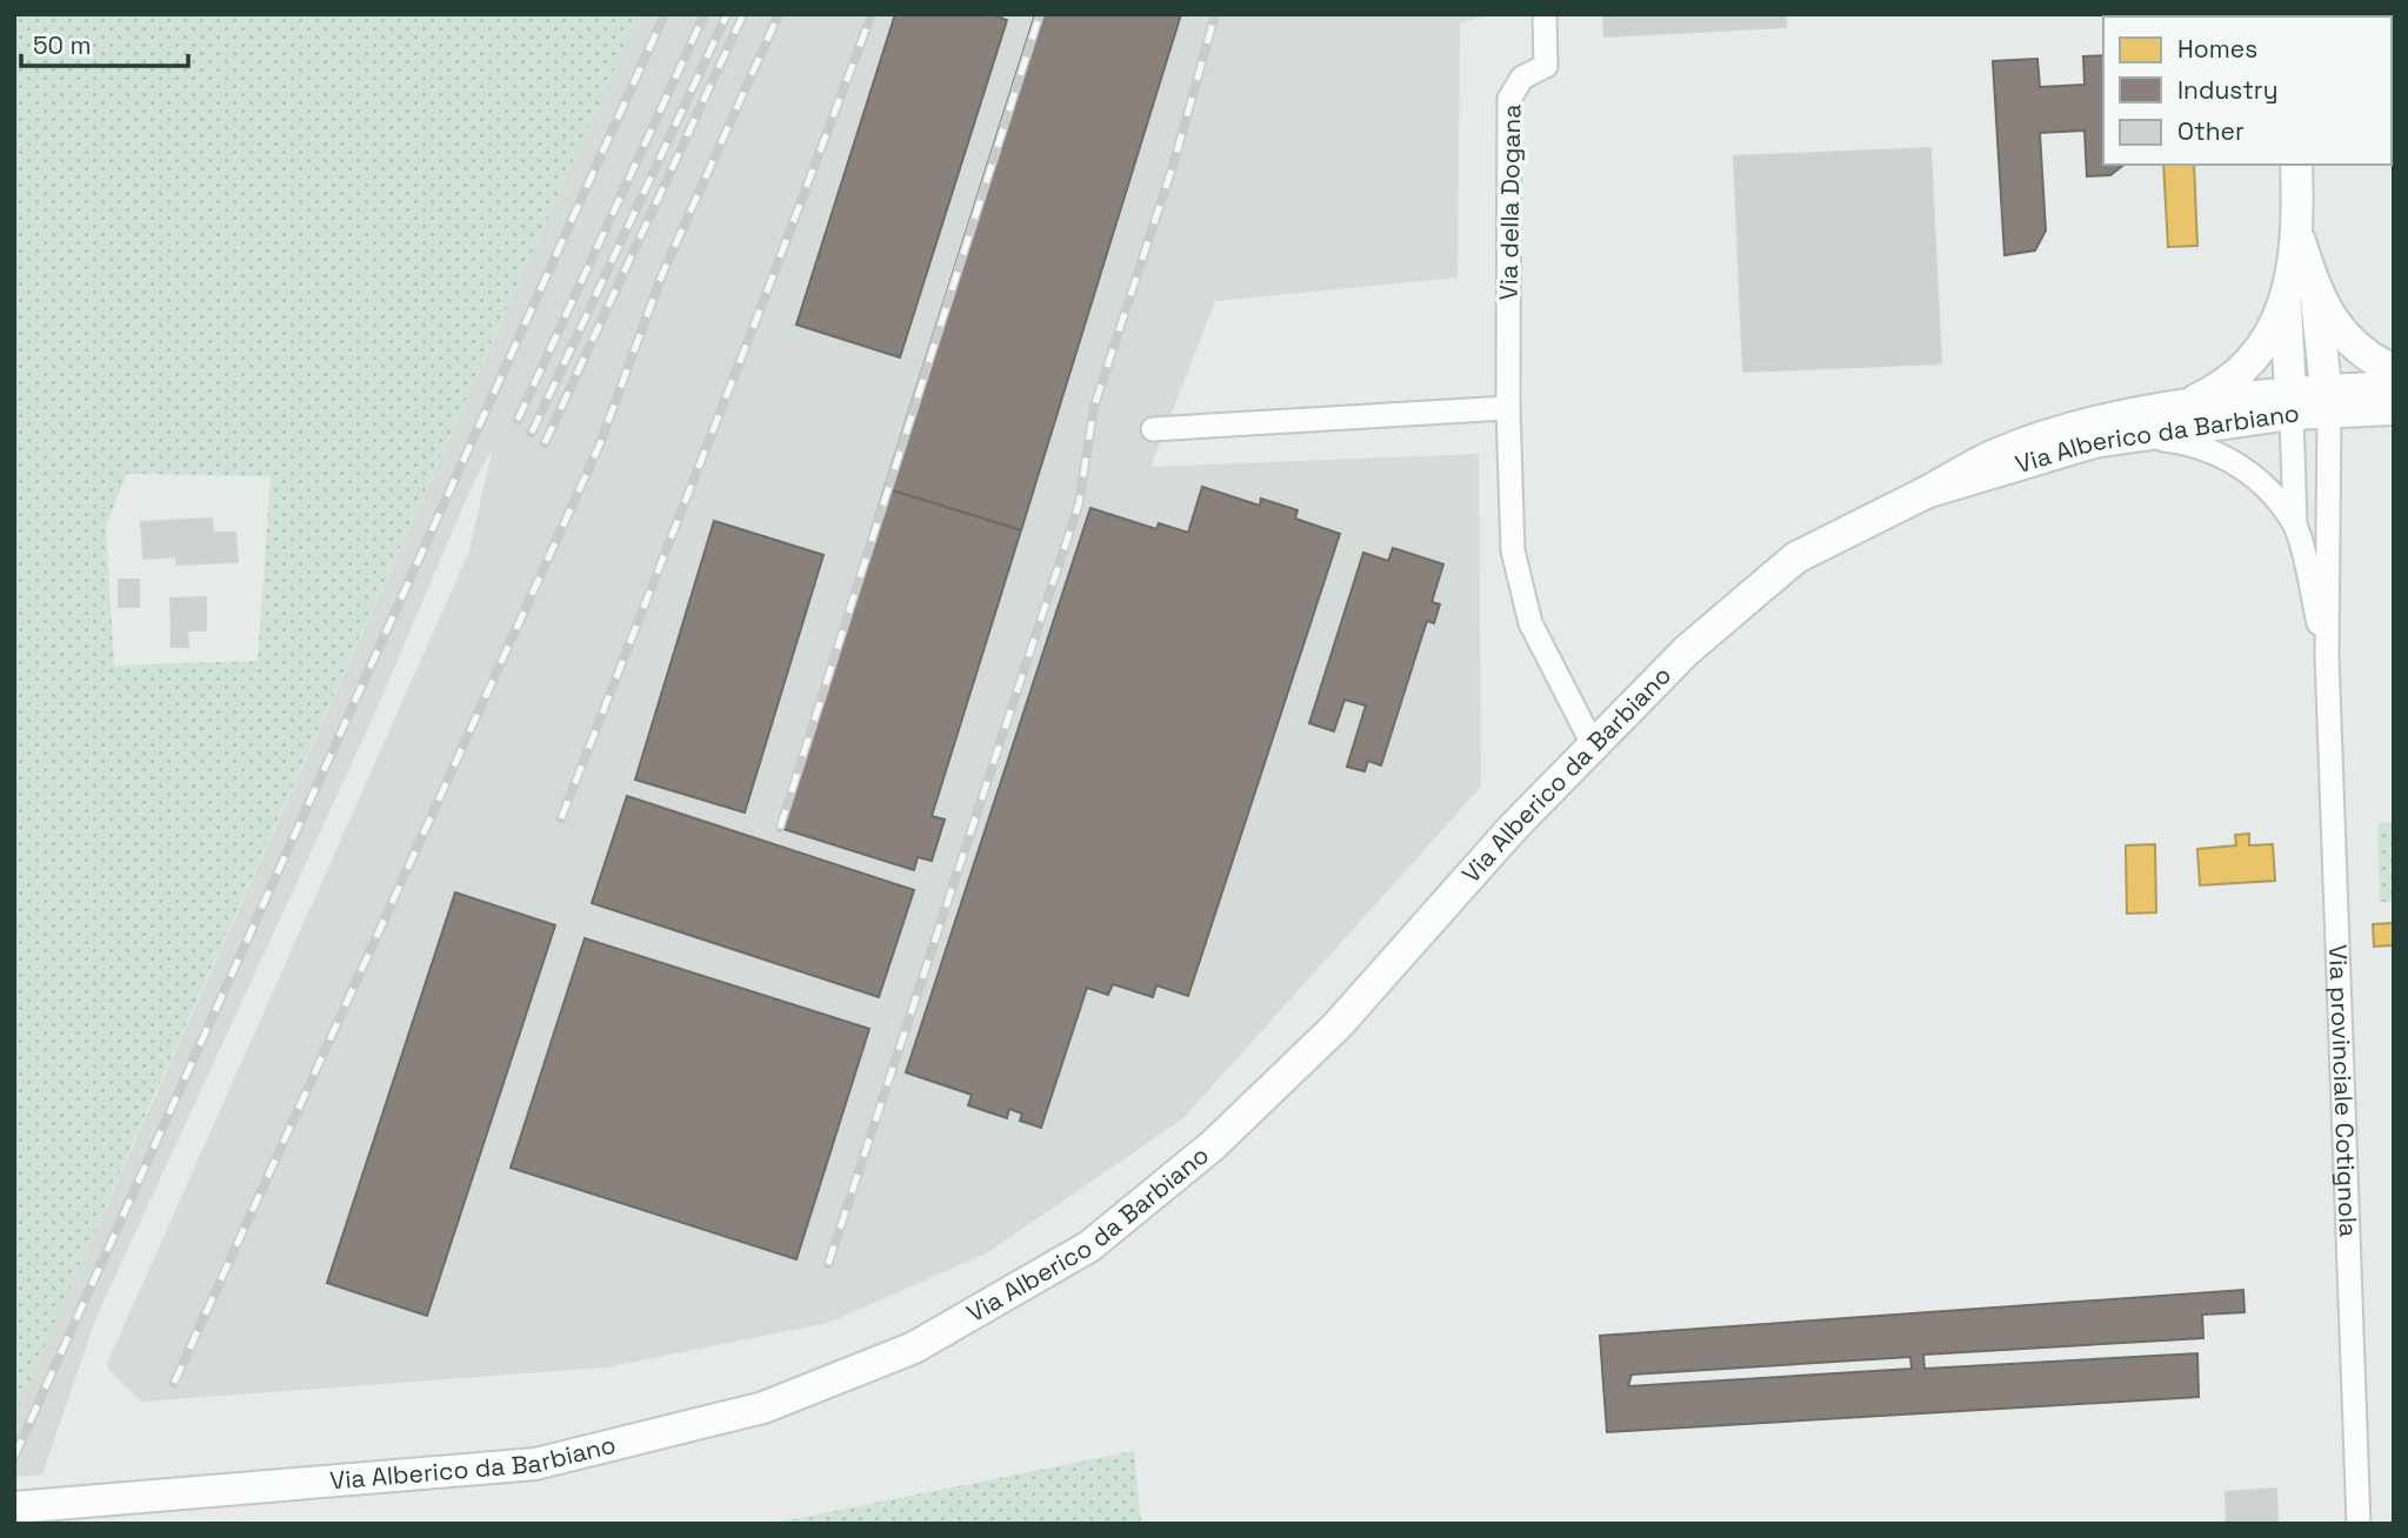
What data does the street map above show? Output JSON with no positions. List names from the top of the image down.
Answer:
{
  "streets": {
    "main road": ["Via Alberico da Barbiano"],
    "street": ["Via della Dogana", "Via provinciale Cotignola"]
  },
  "crossings": [
    ["Via della Dogana", "Via Alberico da Barbiano"],
    ["Via Alberico da Barbiano", "Via provinciale Cotignola"]
  ],
  "legend": ["Homes", "Industry", "Other"],
  "scale_bar": "50 m"
}
